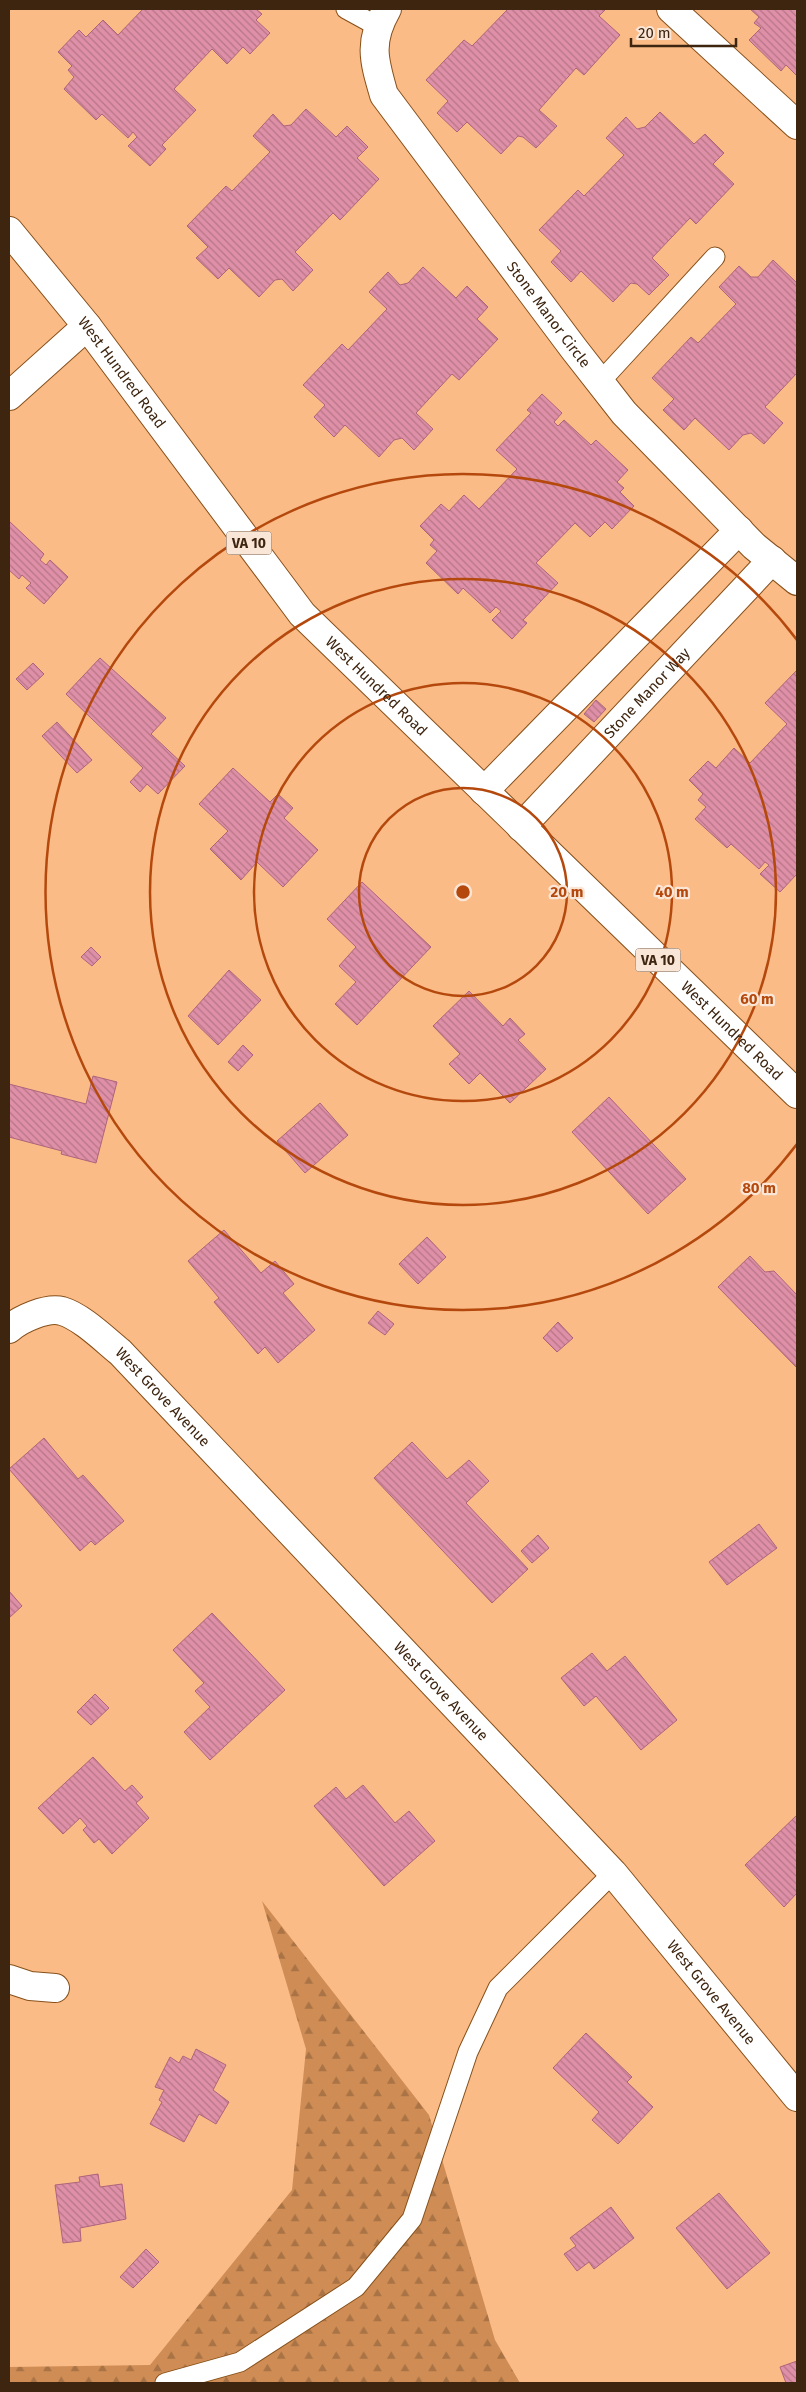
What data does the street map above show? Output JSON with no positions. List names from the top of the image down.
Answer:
{
  "streets": {
    "street": [
      "Stone Manor Circle",
      "West Hundred Road",
      "VA 10",
      "Stone Manor Way",
      "West Grove Avenue"
    ]
  },
  "crossings": [
    ["Stone Manor Circle", "Stone Manor Way"],
    ["West Hundred Road", "Stone Manor Way"]
  ],
  "scale_bar": "20 m",
  "rings": [
    "20 m",
    "40 m",
    "60 m",
    "80 m"
  ]
}
